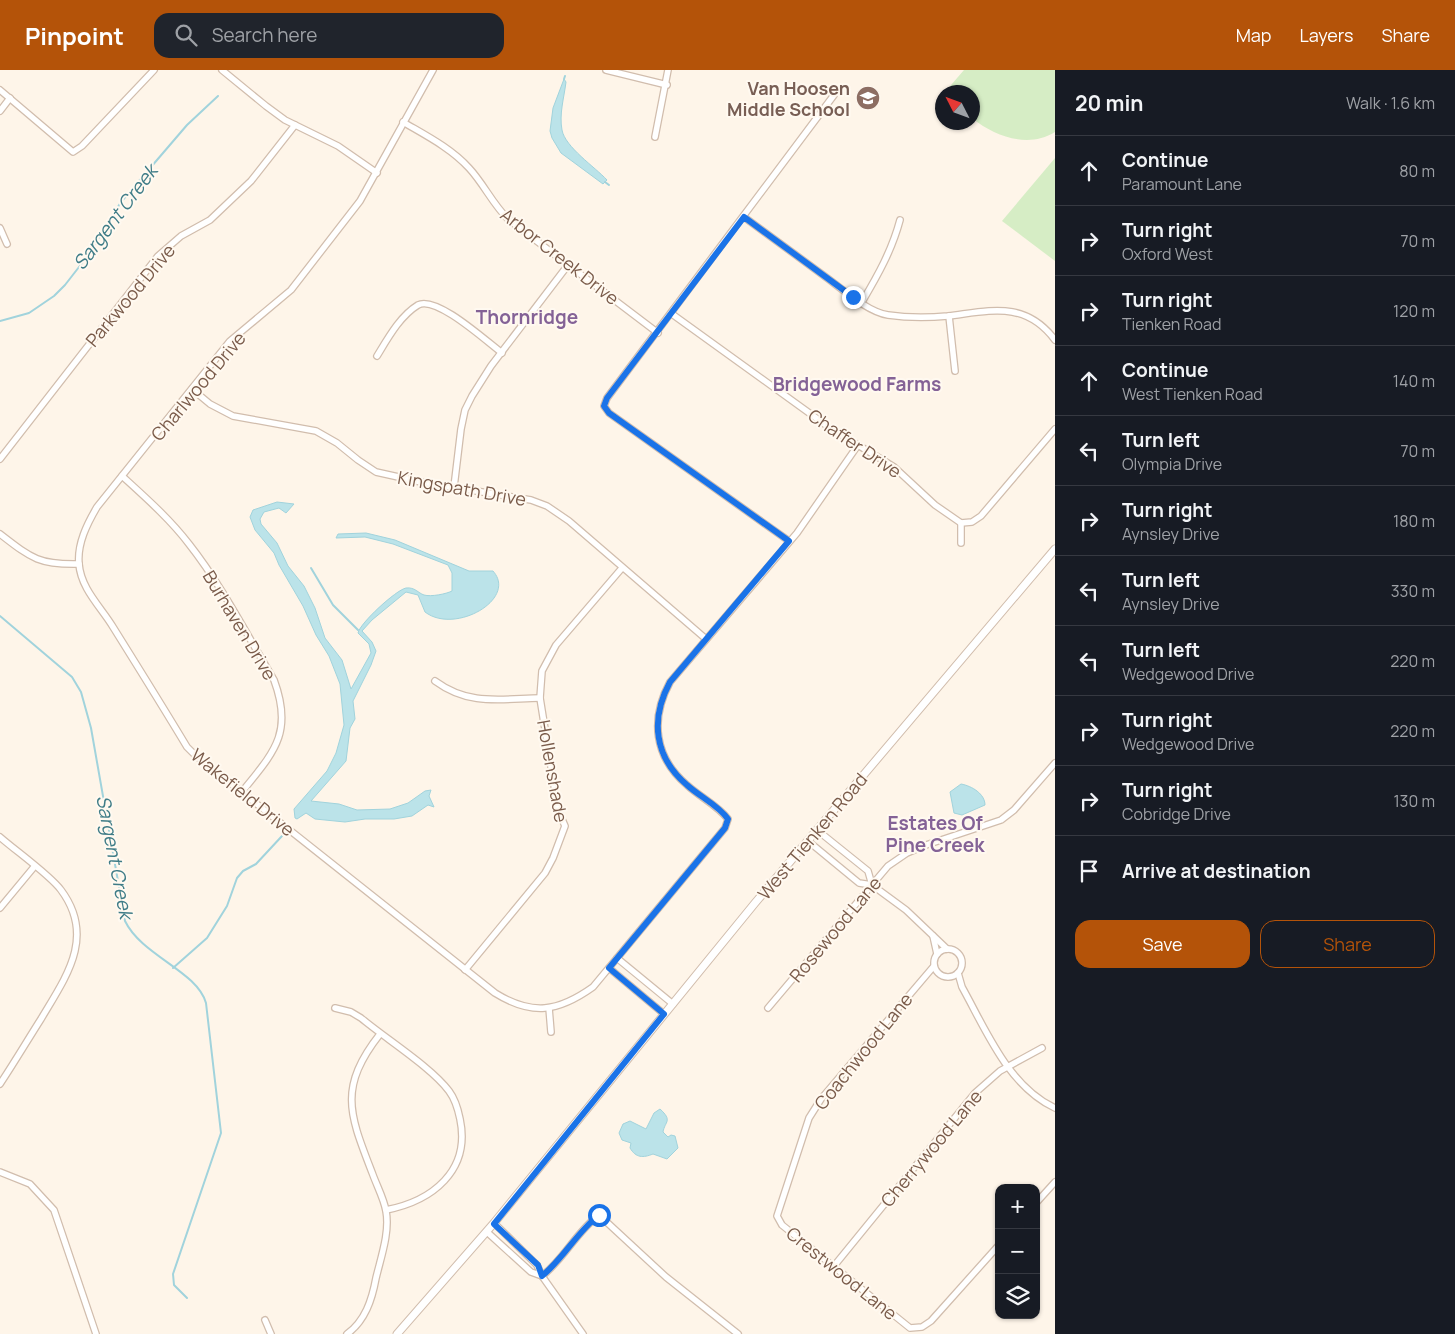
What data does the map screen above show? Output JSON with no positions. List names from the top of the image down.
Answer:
{
  "streets": {
    "street": [
      "Arbor Creek Drive",
      "Parkwood Drive",
      "Charlwood Drive",
      "Chaffer Drive",
      "Kingspath Drive",
      "Burhaven Drive",
      "Hollenshade",
      "Wakefield Drive",
      "West Tienken Road",
      "Rosewood Lane",
      "Coachwood Lane",
      "Cherrywood Lane",
      "Crestwood Lane"
    ]
  },
  "crossings": [
    ["Charlwood Drive", "Kingspath Drive"],
    ["Charlwood Drive", "Burhaven Drive"],
    ["Charlwood Drive", "Wakefield Drive"],
    ["Kingspath Drive", "Hollenshade"],
    ["Kingspath Drive", "Wakefield Drive"],
    ["Burhaven Drive", "Wakefield Drive"],
    ["Hollenshade", "Wakefield Drive"],
    ["Coachwood Lane", "Crestwood Lane"],
    ["Cherrywood Lane", "Crestwood Lane"]
  ],
  "districts": ["Thornridge", "Bridgewood Farms", "Estates Of Pine Creek"],
  "water": ["Sargent Creek"],
  "places": {
    "school or university": ["Van Hoosen Middle School"]
  },
  "north": "top left",
  "page": {
    "header": "Pinpoint",
    "search": "Search here",
    "nav": ["Map", "Layers", "Share"],
    "heading": ["20 min", "Walk · 1.6 km"],
    "list": [
      ["Continue", "Paramount Lane", "80 m"],
      ["Turn right", "Oxford West", "70 m"],
      ["Turn right", "Tienken Road", "120 m"],
      ["Continue", "West Tienken Road", "140 m"],
      ["Turn left", "Olympia Drive", "70 m"],
      ["Turn right", "Aynsley Drive", "180 m"],
      ["Turn left", "Aynsley Drive", "330 m"],
      ["Turn left", "Wedgewood Drive", "220 m"],
      ["Turn right", "Wedgewood Drive", "220 m"],
      ["Turn right", "Cobridge Drive", "130 m"],
      "Arrive at destination"
    ],
    "buttons": ["Save", "Share"],
    "map_buttons": ["+", "−"]
  }
}
